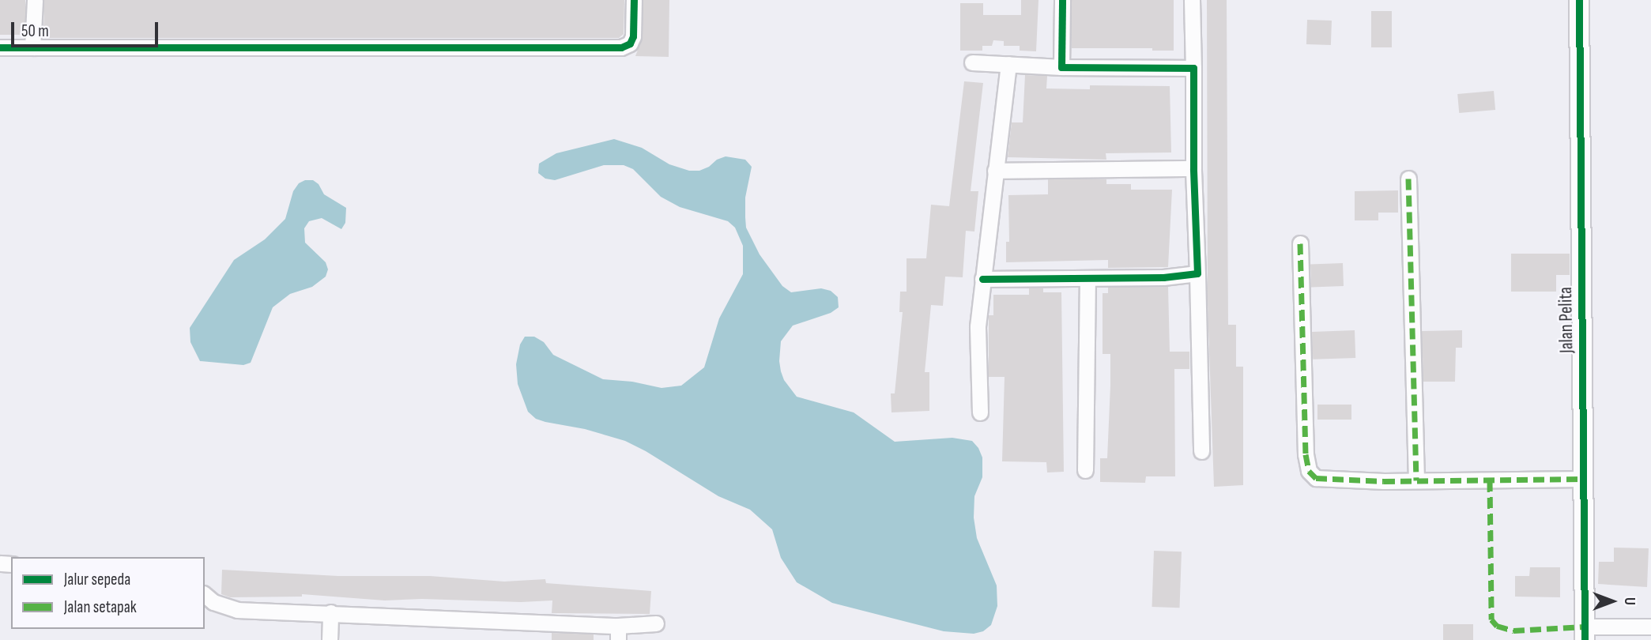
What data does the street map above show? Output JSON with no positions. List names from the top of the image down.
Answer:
{
  "streets": {
    "street": ["Jalan Pelita"]
  },
  "legend": ["Jalur sepeda", "Jalan setapak"],
  "scale_bar": "50 m",
  "north": "right"
}
